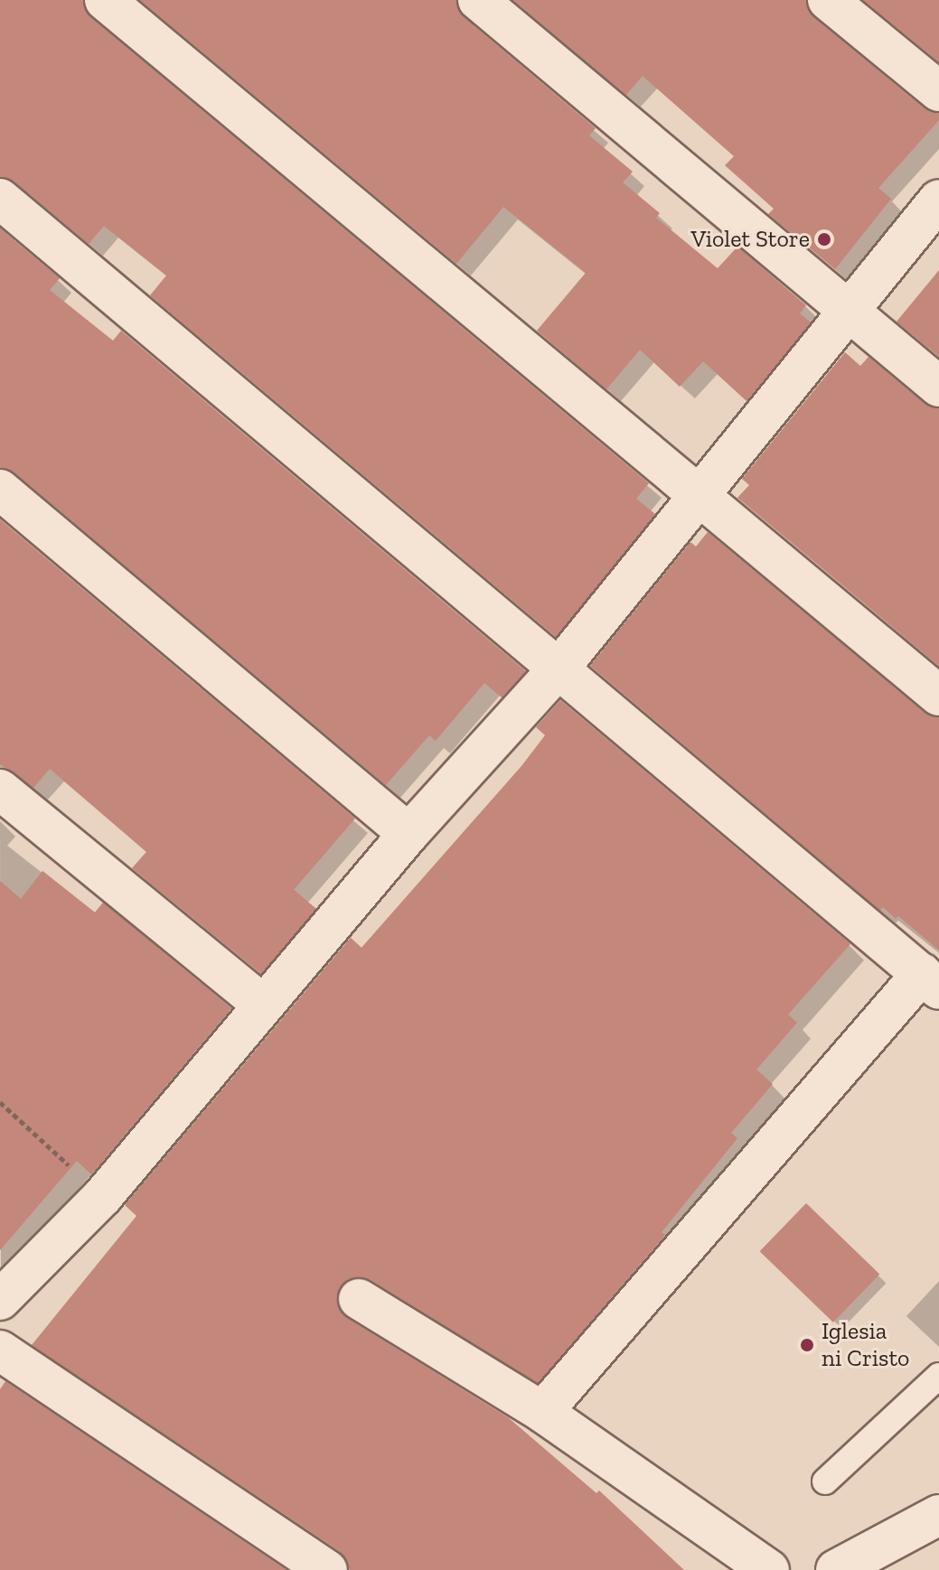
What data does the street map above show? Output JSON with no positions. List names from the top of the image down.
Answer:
{
  "places": ["Violet Store", "Iglesia ni Cristo"]
}
